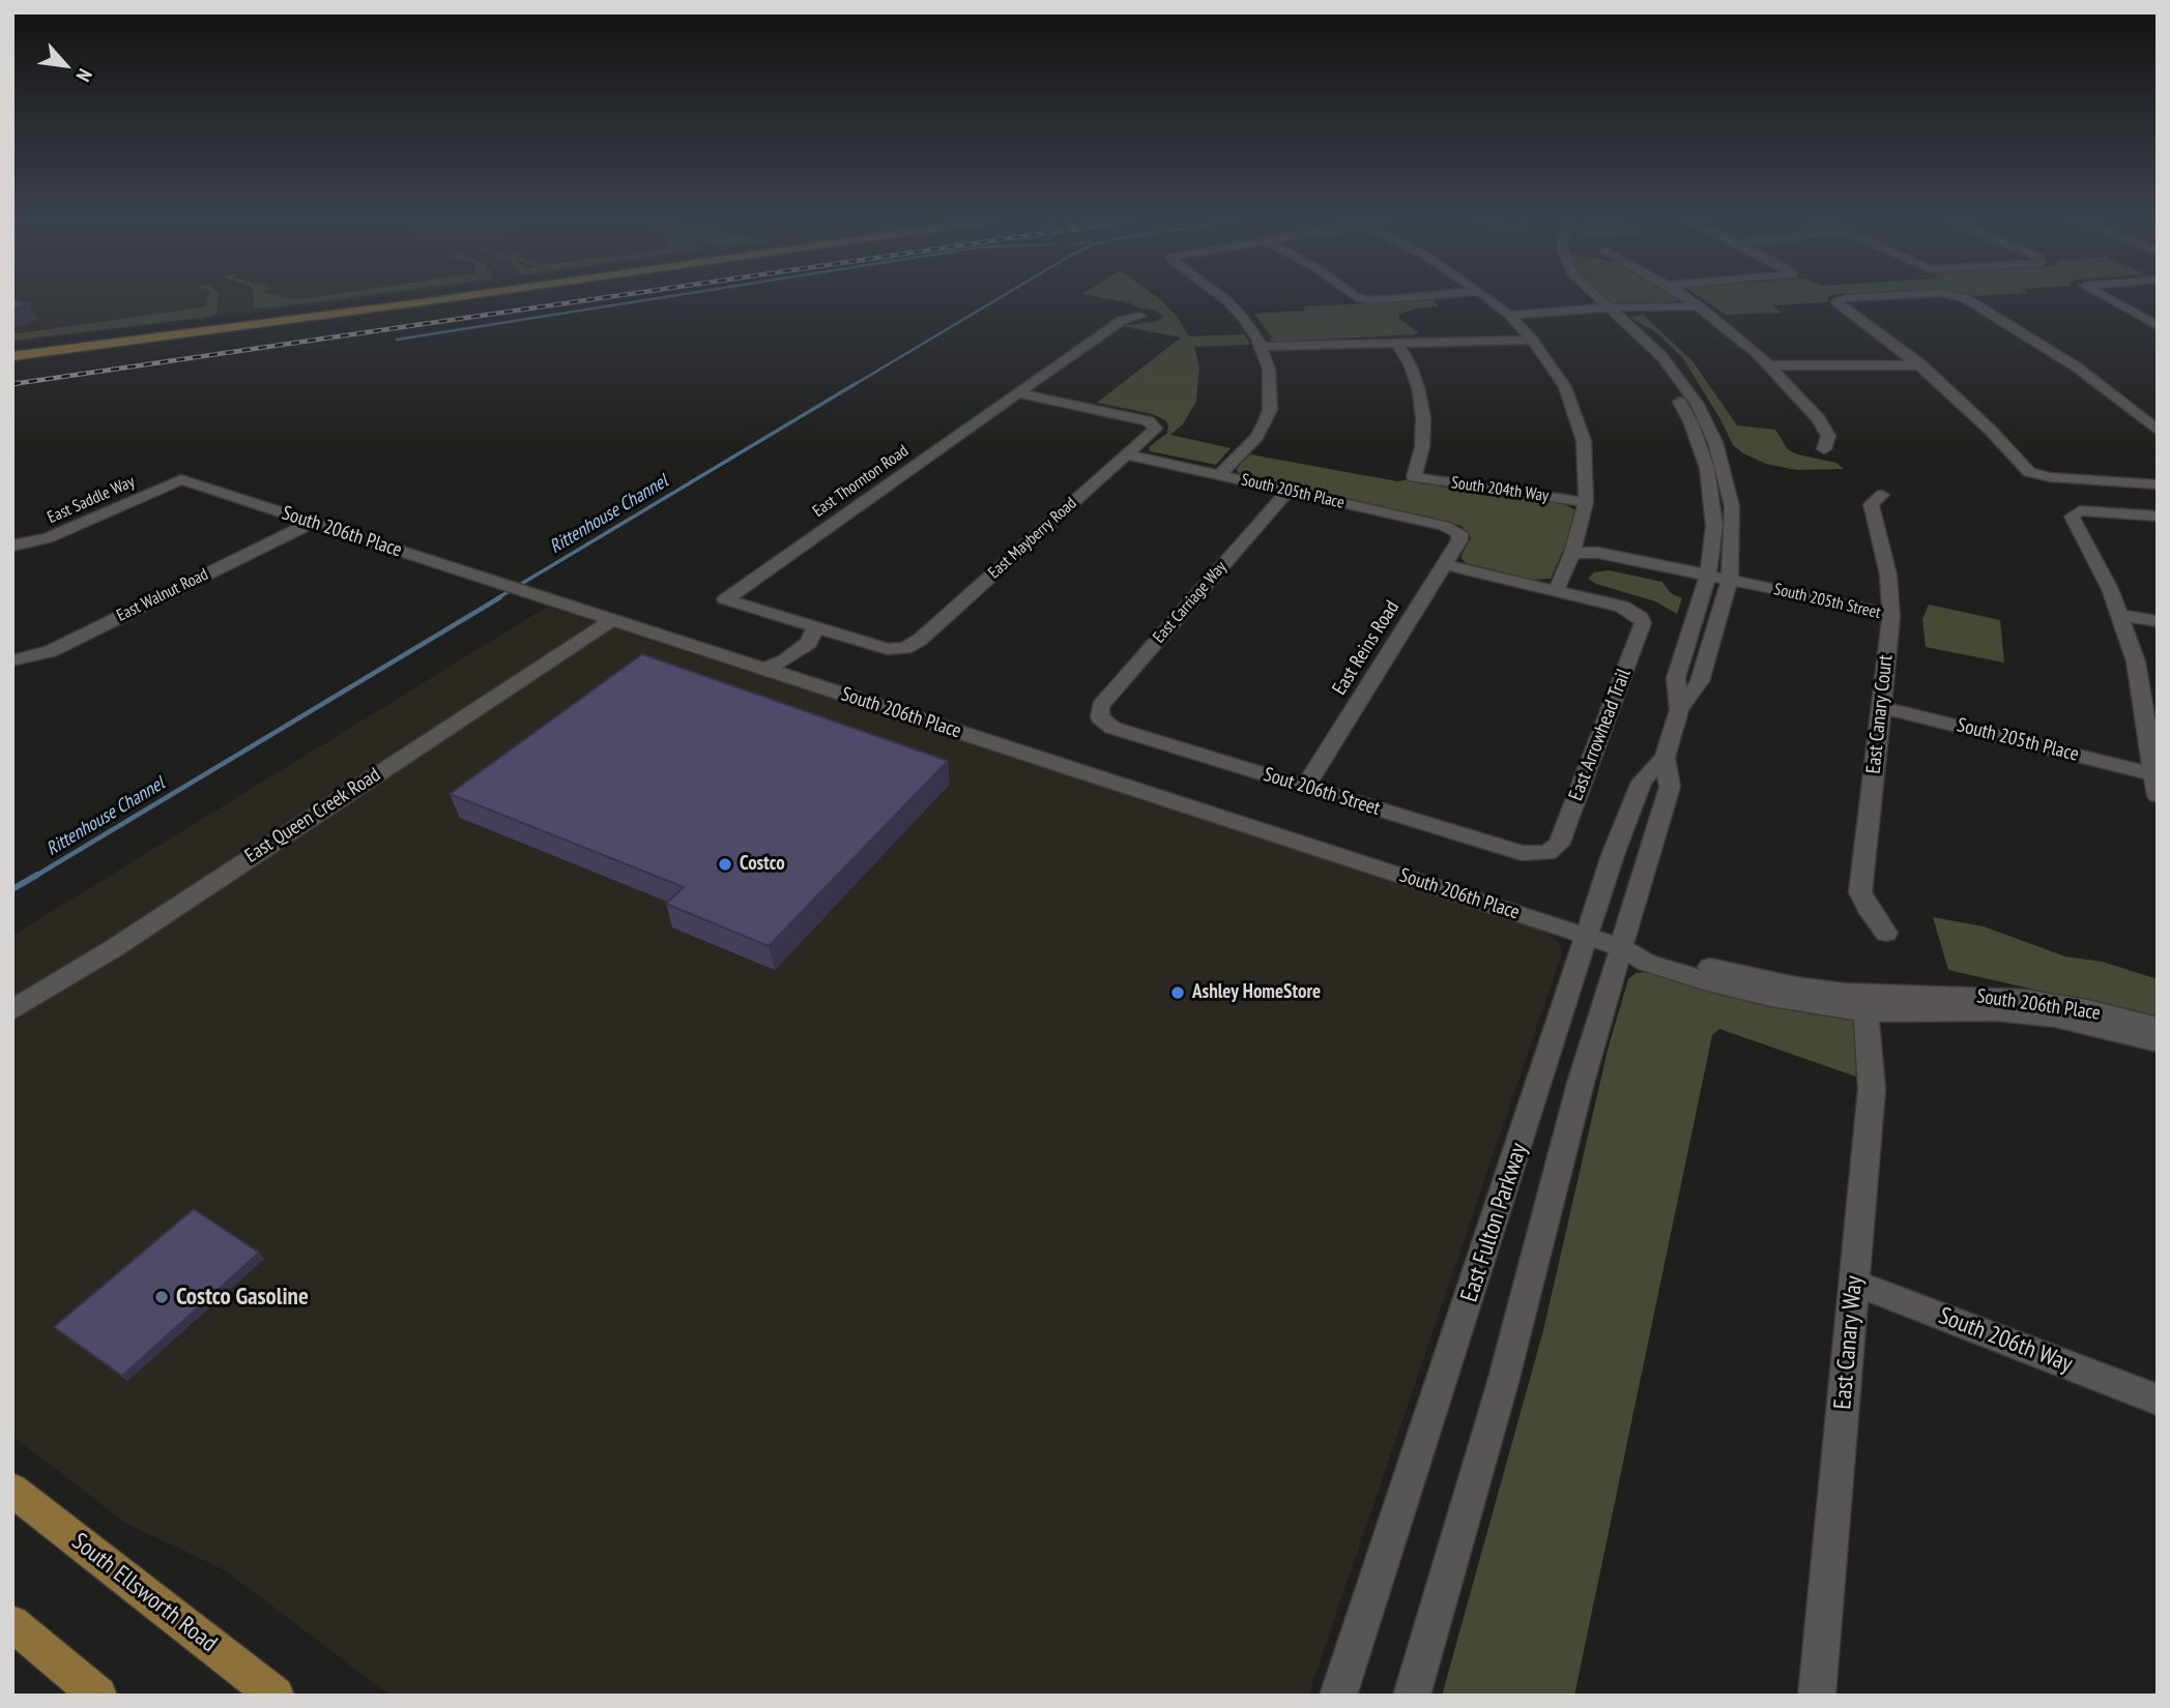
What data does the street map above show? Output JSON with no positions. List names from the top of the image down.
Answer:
{
  "streets": {
    "main road": ["South Ellsworth Road"],
    "street": [
      "East Thornton Road",
      "South 204th Way",
      "South 205th Place",
      "East Saddle Way",
      "South 206th Place",
      "East Mayberry Road",
      "East Walnut Road",
      "South 205th Street",
      "East Carriage Way",
      "East Reins Road",
      "East Canary Court",
      "East Arrowhead Trail",
      "Sout 206th Street",
      "East Queen Creek Road",
      "East Fulton Parkway",
      "South 206th Way",
      "East Canary Way"
    ]
  },
  "crossings": [
    ["East Thornton Road", "East Mayberry Road"],
    ["South 205th Place", "East Mayberry Road"],
    ["South 205th Place", "East Carriage Way"],
    ["South 205th Place", "East Reins Road"],
    ["South 205th Place", "East Canary Court"],
    ["East Saddle Way", "South 206th Place"],
    ["South 206th Place", "East Walnut Road"],
    ["South 206th Place", "East Queen Creek Road"],
    ["South 206th Place", "East Fulton Parkway"],
    ["South 206th Place", "East Canary Way"],
    ["South 205th Street", "East Canary Court"],
    ["South 205th Street", "East Fulton Parkway"],
    ["East Carriage Way", "Sout 206th Street"],
    ["East Reins Road", "Sout 206th Street"],
    ["East Arrowhead Trail", "Sout 206th Street"],
    ["South 206th Way", "East Canary Way"]
  ],
  "water": ["Rittenhouse Channel"],
  "places": ["Costco", "Ashley HomeStore", "Costco Gasoline"],
  "north": "bottom right"
}
